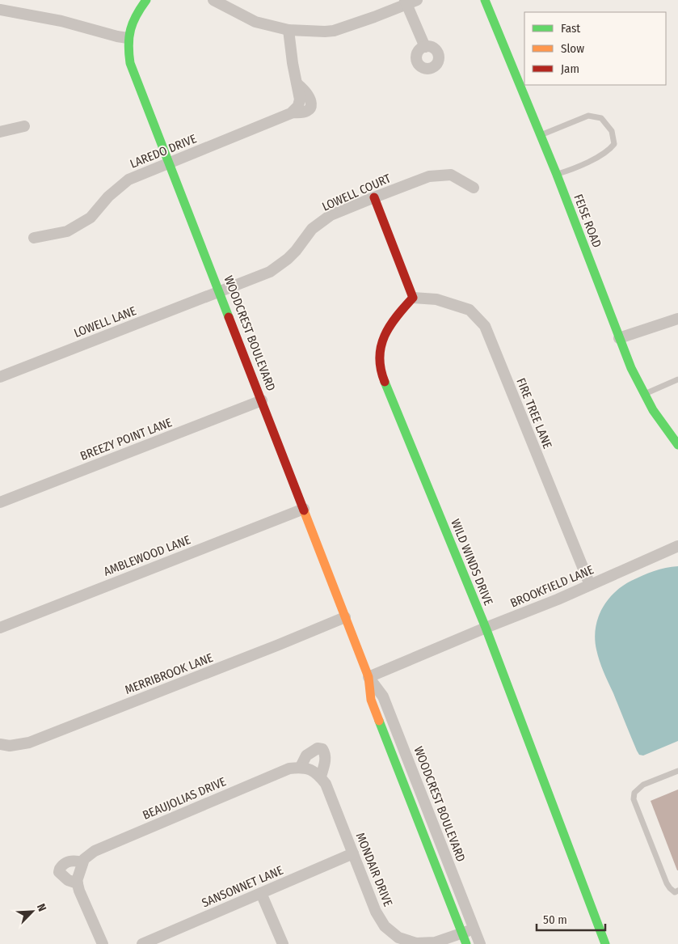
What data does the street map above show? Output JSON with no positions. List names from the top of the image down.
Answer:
{
  "streets": {
    "street": [
      "LAREDO DRIVE",
      "LOWELL COURT",
      "FEISE ROAD",
      "LOWELL LANE",
      "WOODCREST BOULEVARD",
      "FIRE TREE LANE",
      "BREEZY POINT LANE",
      "AMBLEWOOD LANE",
      "WILD WINDS DRIVE",
      "BROOKFIELD LANE",
      "MERRIBROOK LANE",
      "BEAUJOLIAS DRIVE",
      "MONDAIR DRIVE",
      "SANSONNET LANE"
    ]
  },
  "crossings": [
    ["LAREDO DRIVE", "WOODCREST BOULEVARD"],
    ["LOWELL COURT", "LOWELL LANE"],
    ["LOWELL COURT", "WOODCREST BOULEVARD"],
    ["LOWELL LANE", "WOODCREST BOULEVARD"],
    ["WOODCREST BOULEVARD", "BREEZY POINT LANE"],
    ["WOODCREST BOULEVARD", "AMBLEWOOD LANE"],
    ["WOODCREST BOULEVARD", "BROOKFIELD LANE"],
    ["WOODCREST BOULEVARD", "MERRIBROOK LANE"],
    ["WOODCREST BOULEVARD", "MONDAIR DRIVE"],
    ["FIRE TREE LANE", "WILD WINDS DRIVE"],
    ["FIRE TREE LANE", "BROOKFIELD LANE"],
    ["WILD WINDS DRIVE", "BROOKFIELD LANE"],
    ["MONDAIR DRIVE", "SANSONNET LANE"]
  ],
  "legend": ["Fast", "Slow", "Jam"],
  "scale_bar": "50 m",
  "north": "top right"
}
